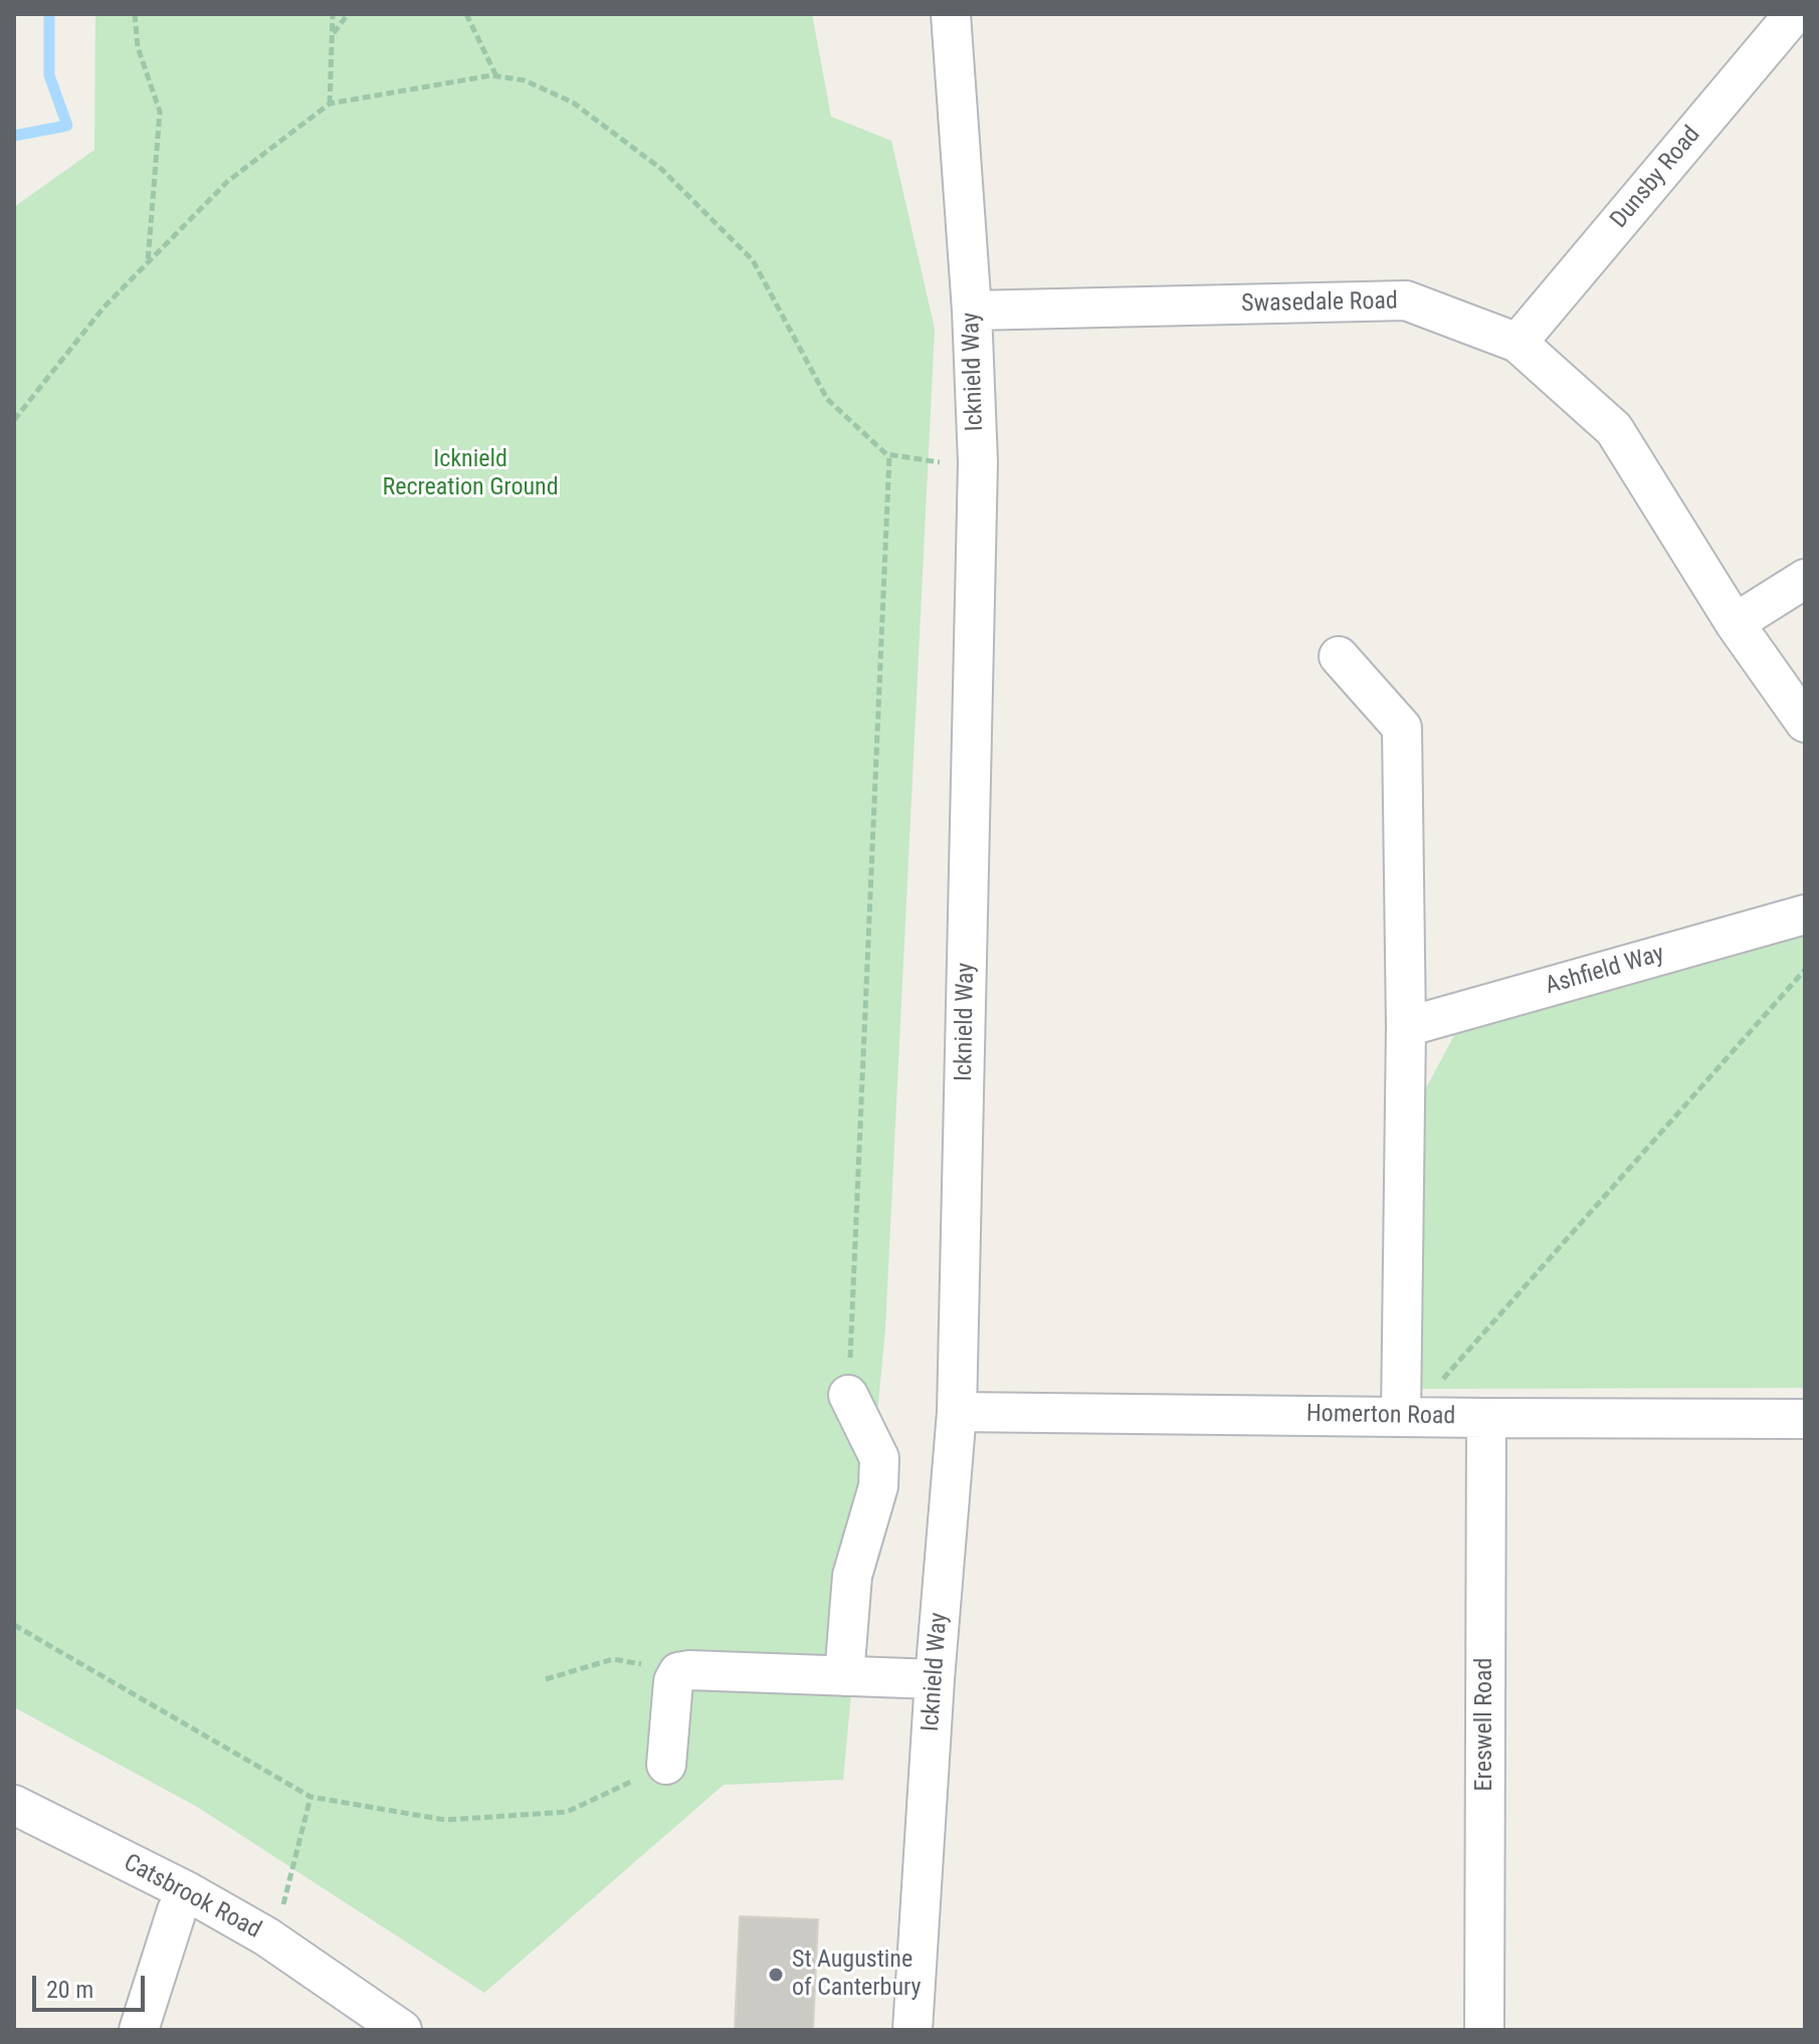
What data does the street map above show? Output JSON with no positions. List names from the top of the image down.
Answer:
{
  "streets": {
    "street": [
      "Dunsby Road",
      "Swasedale Road",
      "Icknield Way",
      "Ashfield Way",
      "Homerton Road",
      "Ereswell Road",
      "Catsbrook Road"
    ]
  },
  "crossings": [
    ["Dunsby Road", "Swasedale Road"],
    ["Swasedale Road", "Icknield Way"],
    ["Icknield Way", "Homerton Road"],
    ["Homerton Road", "Ereswell Road"]
  ],
  "parks": ["Icknield Recreation Ground"],
  "places": ["St Augustine of Canterbury"],
  "scale_bar": "20 m"
}
